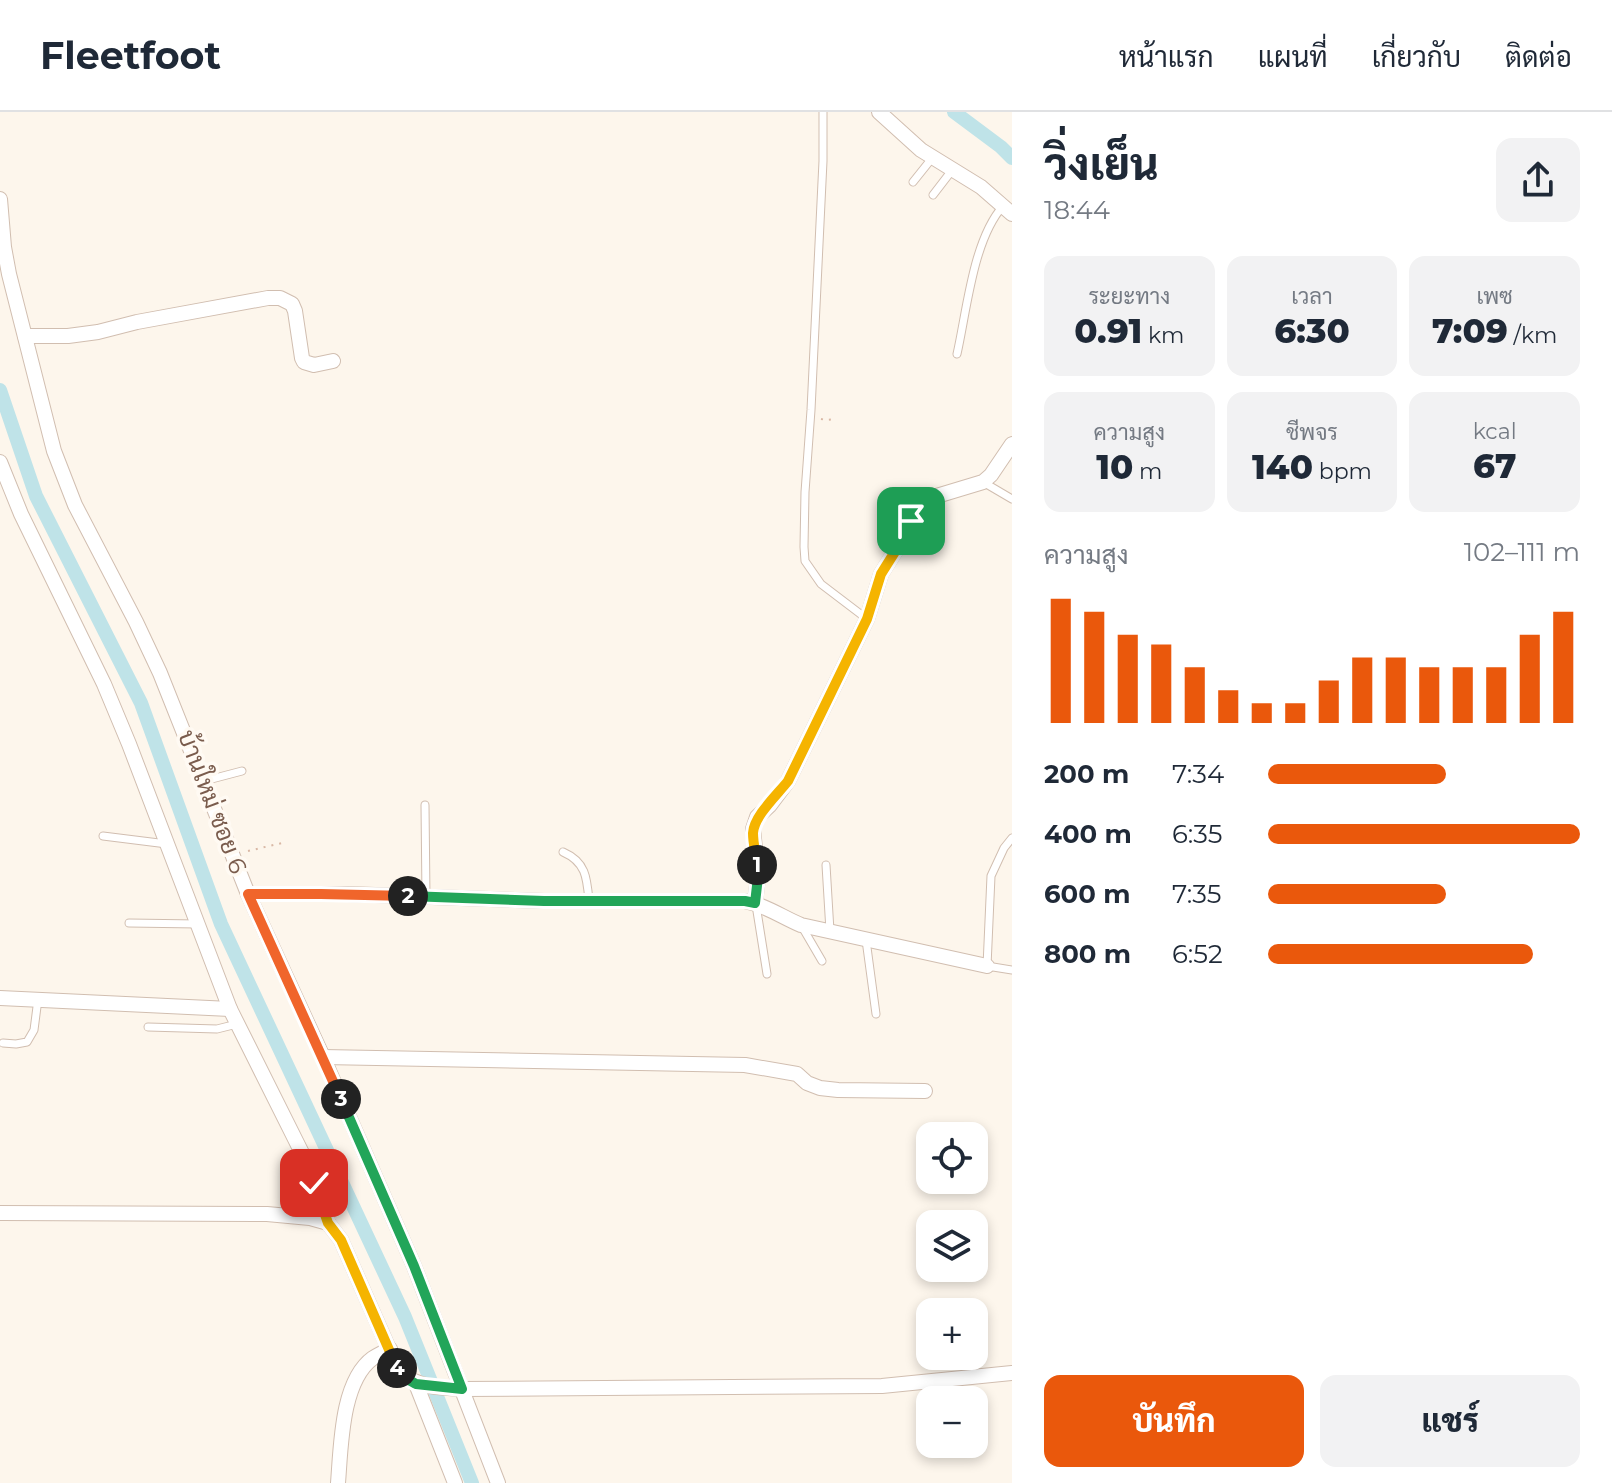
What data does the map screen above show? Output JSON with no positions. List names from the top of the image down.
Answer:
{
  "streets": {
    "street": ["บ้านใหม่ ซอย 6"]
  },
  "page": {
    "header": "Fleetfoot",
    "nav": [
      "หน้าแรก",
      "แผนที่",
      "เกี่ยวกับ",
      "ติดต่อ"
    ],
    "heading": ["วิ่งเย็น", "18:44"],
    "stats": [
      ["ระยะทาง", "0.91 km"],
      ["เวลา", "6:30"],
      ["เพซ", "7:09 /km"],
      ["ความสูง", "10 m"],
      ["ชีพจร", "140 bpm"],
      ["kcal", "67"]
    ],
    "chart": ["ความสูง", "102–111 m"],
    "list": [
      {
        "name": "200 m",
        "note": "7:34"
      },
      {
        "name": "400 m",
        "note": "6:35"
      },
      {
        "name": "600 m",
        "note": "7:35"
      },
      {
        "name": "800 m",
        "note": "6:52"
      }
    ],
    "pins": [
      "1",
      "2",
      "3",
      "4"
    ],
    "map_buttons": ["+", "−"],
    "buttons": ["บันทึก", "แชร์"]
  }
}
